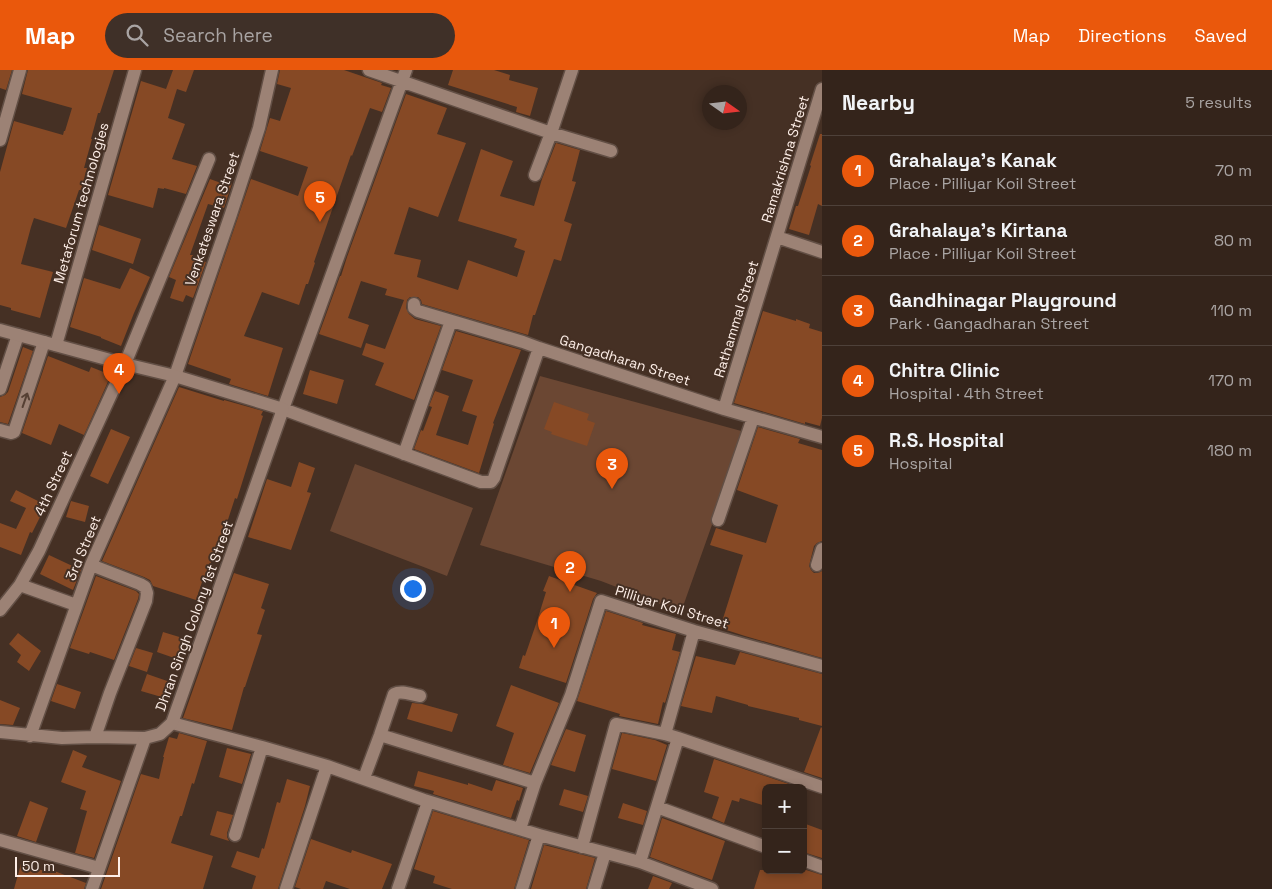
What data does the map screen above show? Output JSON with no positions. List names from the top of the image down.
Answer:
{
  "streets": {
    "street": [
      "Ramakrishna Street",
      "Metaforum technologies",
      "Venkateswara Street",
      "Rathammal Street",
      "Gangadharan Street",
      "4th Street",
      "3rd Street",
      "Pilliyar Koil Street",
      "Dhran Singh Colony 1st Street"
    ]
  },
  "crossings": [
    ["Ramakrishna Street", "Rathammal Street"],
    ["Venkateswara Street", "3rd Street"],
    ["Rathammal Street", "Gangadharan Street"],
    ["3rd Street", "Dhran Singh Colony 1st Street"]
  ],
  "scale_bar": "50 m",
  "north": "right",
  "page": {
    "header": "Map",
    "search": "Search here",
    "nav": ["Map", "Directions", "Saved"],
    "heading": ["Nearby", "5 results"],
    "list": [
      {
        "mark": "1",
        "name": "Grahalaya's Kanak",
        "note": "Place · Pilliyar Koil Street",
        "value": "70 m"
      },
      {
        "mark": "2",
        "name": "Grahalaya's Kirtana",
        "note": "Place · Pilliyar Koil Street",
        "value": "80 m"
      },
      {
        "mark": "3",
        "name": "Gandhinagar Playground",
        "note": "Park · Gangadharan Street",
        "value": "110 m"
      },
      {
        "mark": "4",
        "name": "Chitra Clinic",
        "note": "Hospital · 4th Street",
        "value": "170 m"
      },
      {
        "mark": "5",
        "name": "R.S. Hospital",
        "note": "Hospital",
        "value": "180 m"
      }
    ],
    "pins": [
      "5",
      "4",
      "3",
      "2",
      "1"
    ],
    "map_buttons": ["+", "−"],
    "scale": "50 m"
  }
}
